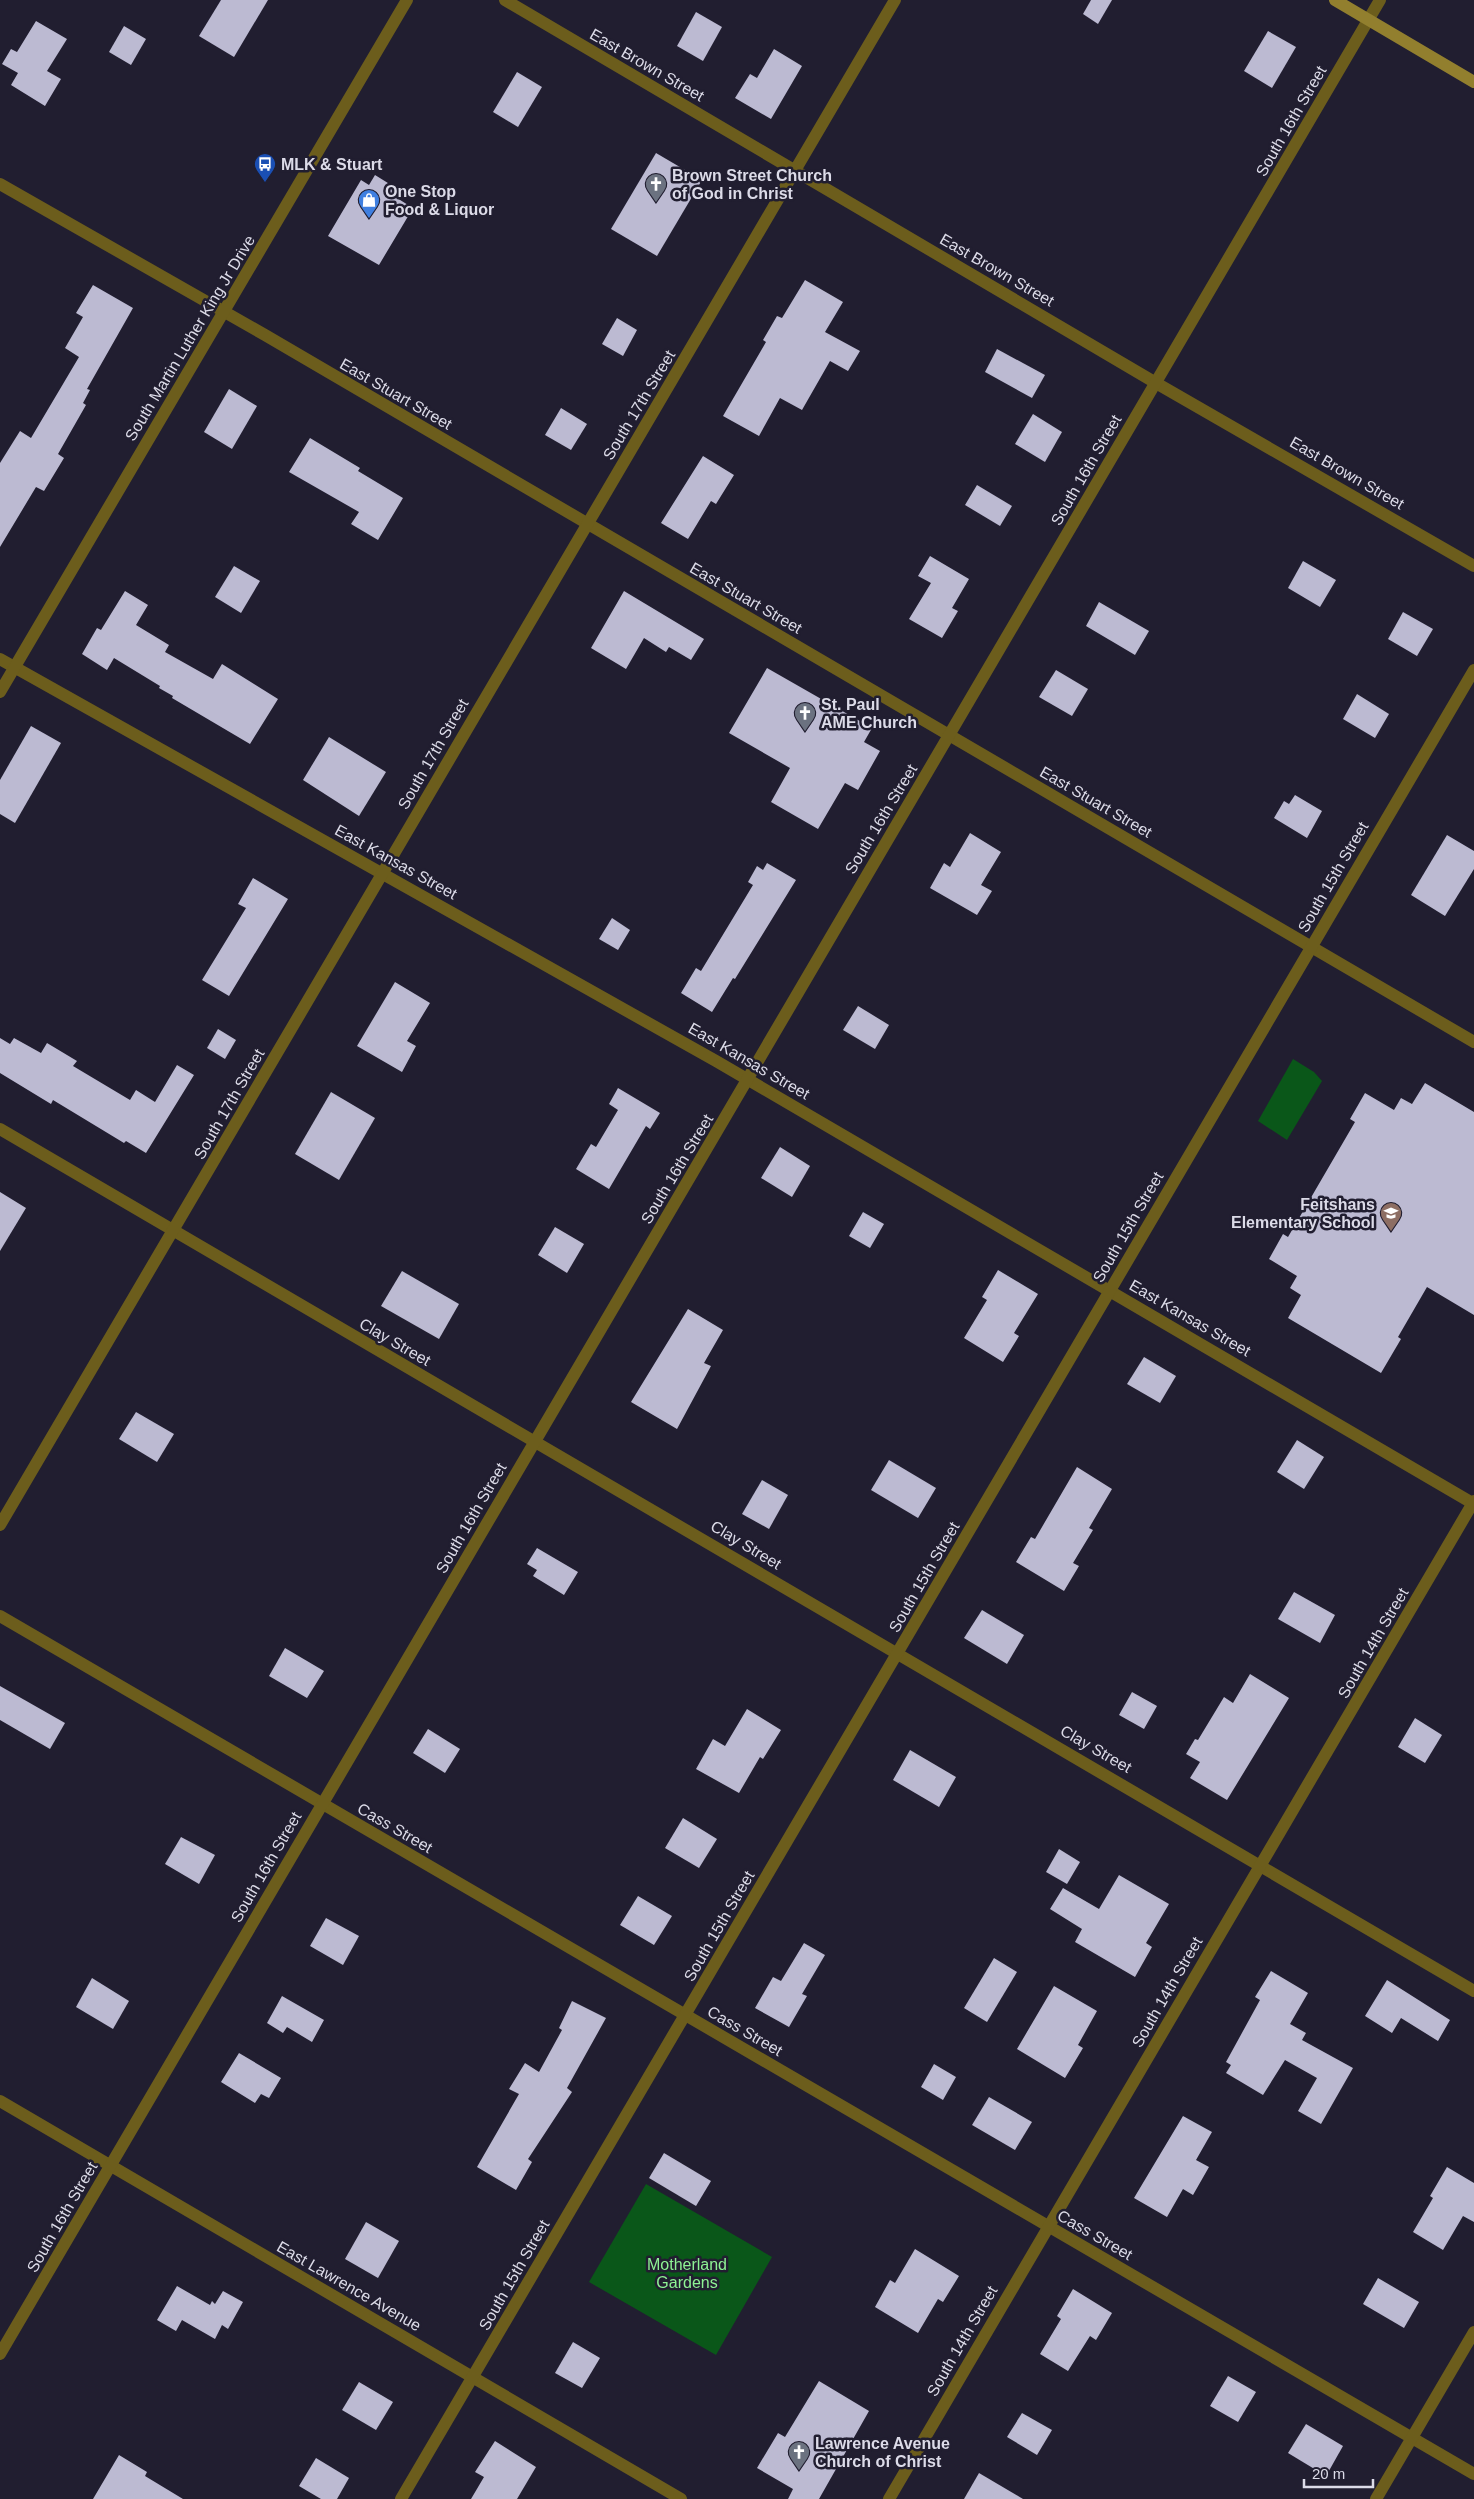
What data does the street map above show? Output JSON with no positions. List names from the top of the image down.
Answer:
{
  "streets": {
    "street": [
      "East Brown Street",
      "South 16th Street",
      "South Martin Luther King Jr Drive",
      "East Stuart Street",
      "South 17th Street",
      "East Kansas Street",
      "South 15th Street",
      "Clay Street",
      "South 14th Street",
      "Cass Street",
      "East Lawrence Avenue"
    ]
  },
  "crossings": [
    ["East Brown Street", "South 16th Street"],
    ["East Brown Street", "South 17th Street"],
    ["South 16th Street", "East Stuart Street"],
    ["South 16th Street", "East Kansas Street"],
    ["South 16th Street", "Clay Street"],
    ["South 16th Street", "Cass Street"],
    ["South 16th Street", "East Lawrence Avenue"],
    ["South Martin Luther King Jr Drive", "East Stuart Street"],
    ["South Martin Luther King Jr Drive", "East Kansas Street"],
    ["East Stuart Street", "South 17th Street"],
    ["East Stuart Street", "South 15th Street"],
    ["South 17th Street", "East Kansas Street"],
    ["South 17th Street", "Clay Street"],
    ["East Kansas Street", "South 15th Street"],
    ["East Kansas Street", "South 14th Street"],
    ["South 15th Street", "Clay Street"],
    ["South 15th Street", "Cass Street"],
    ["South 15th Street", "East Lawrence Avenue"],
    ["Clay Street", "South 14th Street"],
    ["South 14th Street", "Cass Street"]
  ],
  "parks": ["Motherland Gardens"],
  "places": {
    "bus stop": ["MLK & Stuart"],
    "church": ["Brown Street Church of God in Christ", "St. Paul AME Church", "Lawrence Avenue Church of Christ"],
    "shop": ["One Stop Food & Liquor"],
    "school or university": ["Feitshans Elementary School"]
  },
  "scale_bar": "20 m"
}
